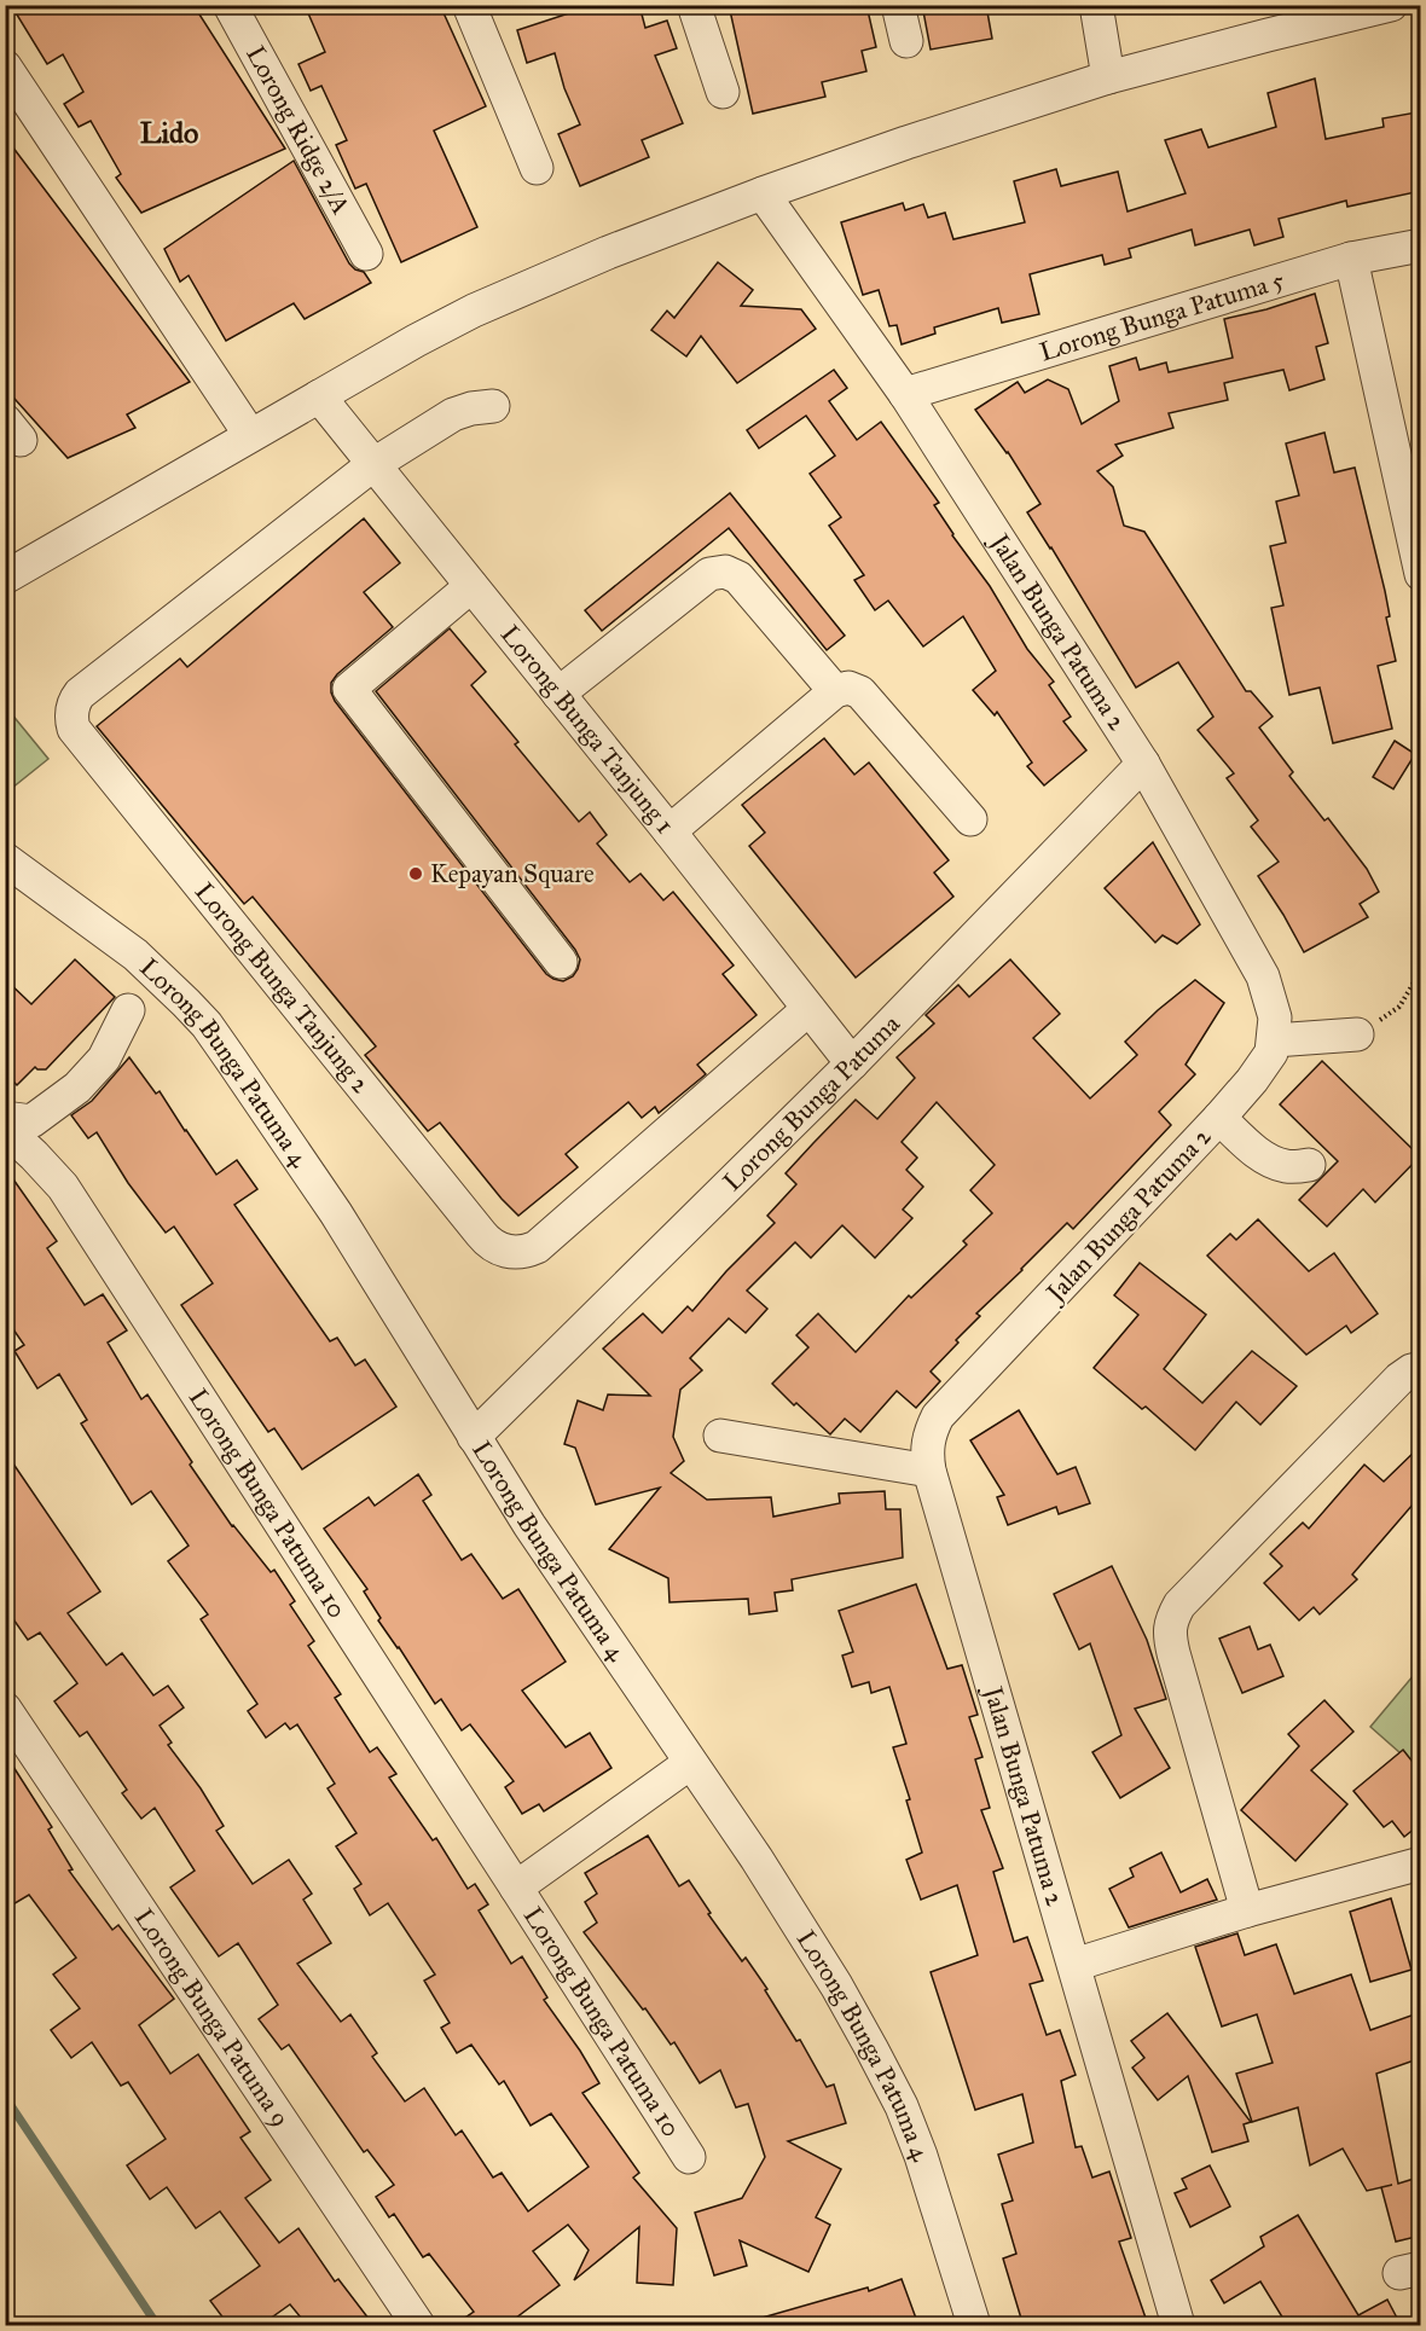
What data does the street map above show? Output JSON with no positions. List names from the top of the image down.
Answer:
{
  "streets": {
    "street": [
      "Lorong Ridge 2/A",
      "Lorong Bunga Patuma 5",
      "Jalan Bunga Patuma 2",
      "Lorong Bunga Tanjung 1",
      "Lorong Bunga Tanjung 2",
      "Lorong Bunga Patuma 4",
      "Lorong Bunga Patuma",
      "Lorong Bunga Patuma 10",
      "Lorong Bunga Patuma 9"
    ]
  },
  "crossings": [
    ["Lorong Bunga Patuma 5", "Jalan Bunga Patuma 2"],
    ["Jalan Bunga Patuma 2", "Lorong Bunga Patuma"],
    ["Lorong Bunga Tanjung 1", "Lorong Bunga Tanjung 2"],
    ["Lorong Bunga Tanjung 1", "Lorong Bunga Patuma"],
    ["Lorong Bunga Patuma 4", "Lorong Bunga Patuma"],
    ["Lorong Bunga Patuma 4", "Lorong Bunga Patuma 10"]
  ],
  "districts": ["Lido"],
  "places": ["Kepayan Square"]
}
